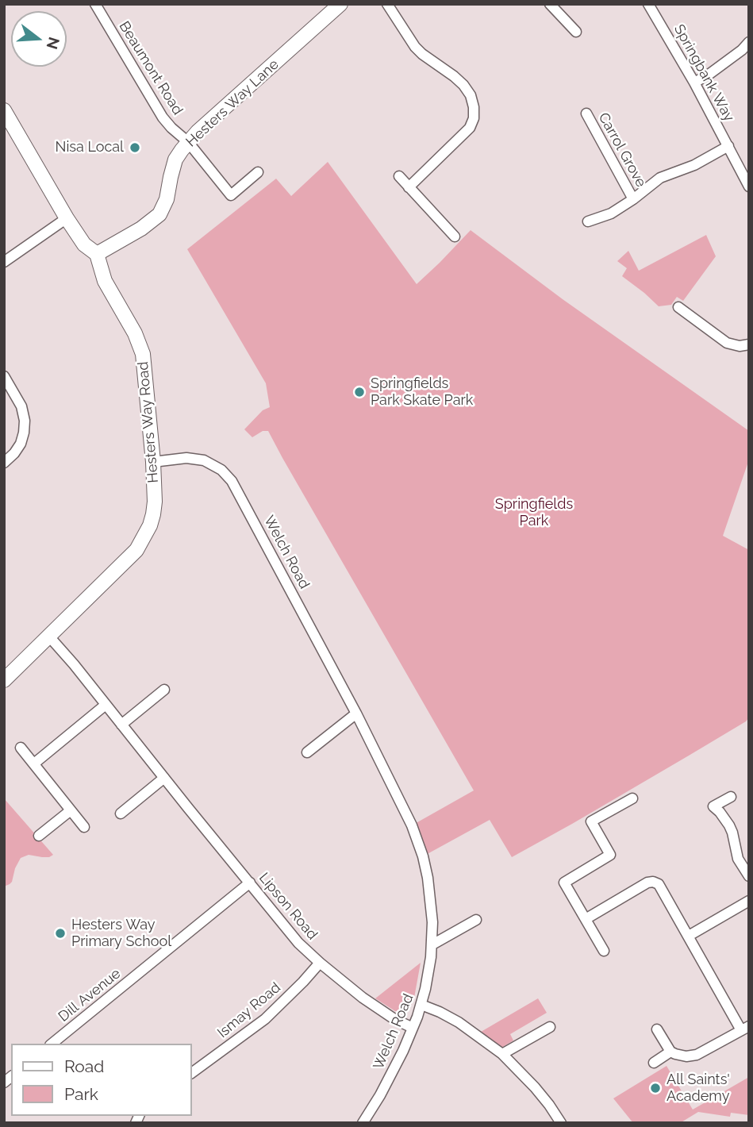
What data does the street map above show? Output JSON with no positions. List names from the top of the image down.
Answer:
{
  "streets": {
    "street": [
      "Beaumont Road",
      "Springbank Way",
      "Hesters Way Lane",
      "Carrol Grove",
      "Hesters Way Road",
      "Welch Road",
      "Lipson Road",
      "Dill Avenue",
      "Ismay Road"
    ]
  },
  "crossings": [
    ["Beaumont Road", "Hesters Way Lane"],
    ["Springbank Way", "Carrol Grove"],
    ["Hesters Way Lane", "Hesters Way Road"],
    ["Hesters Way Road", "Welch Road"],
    ["Hesters Way Road", "Lipson Road"],
    ["Welch Road", "Lipson Road"],
    ["Lipson Road", "Dill Avenue"],
    ["Lipson Road", "Ismay Road"]
  ],
  "parks": ["Springfields Park"],
  "places": [
    "Nisa Local",
    "Springfields Park Skate Park",
    "Hesters Way Primary School",
    "All Saints' Academy"
  ],
  "legend": ["Road", "Park"],
  "north": "right"
}
